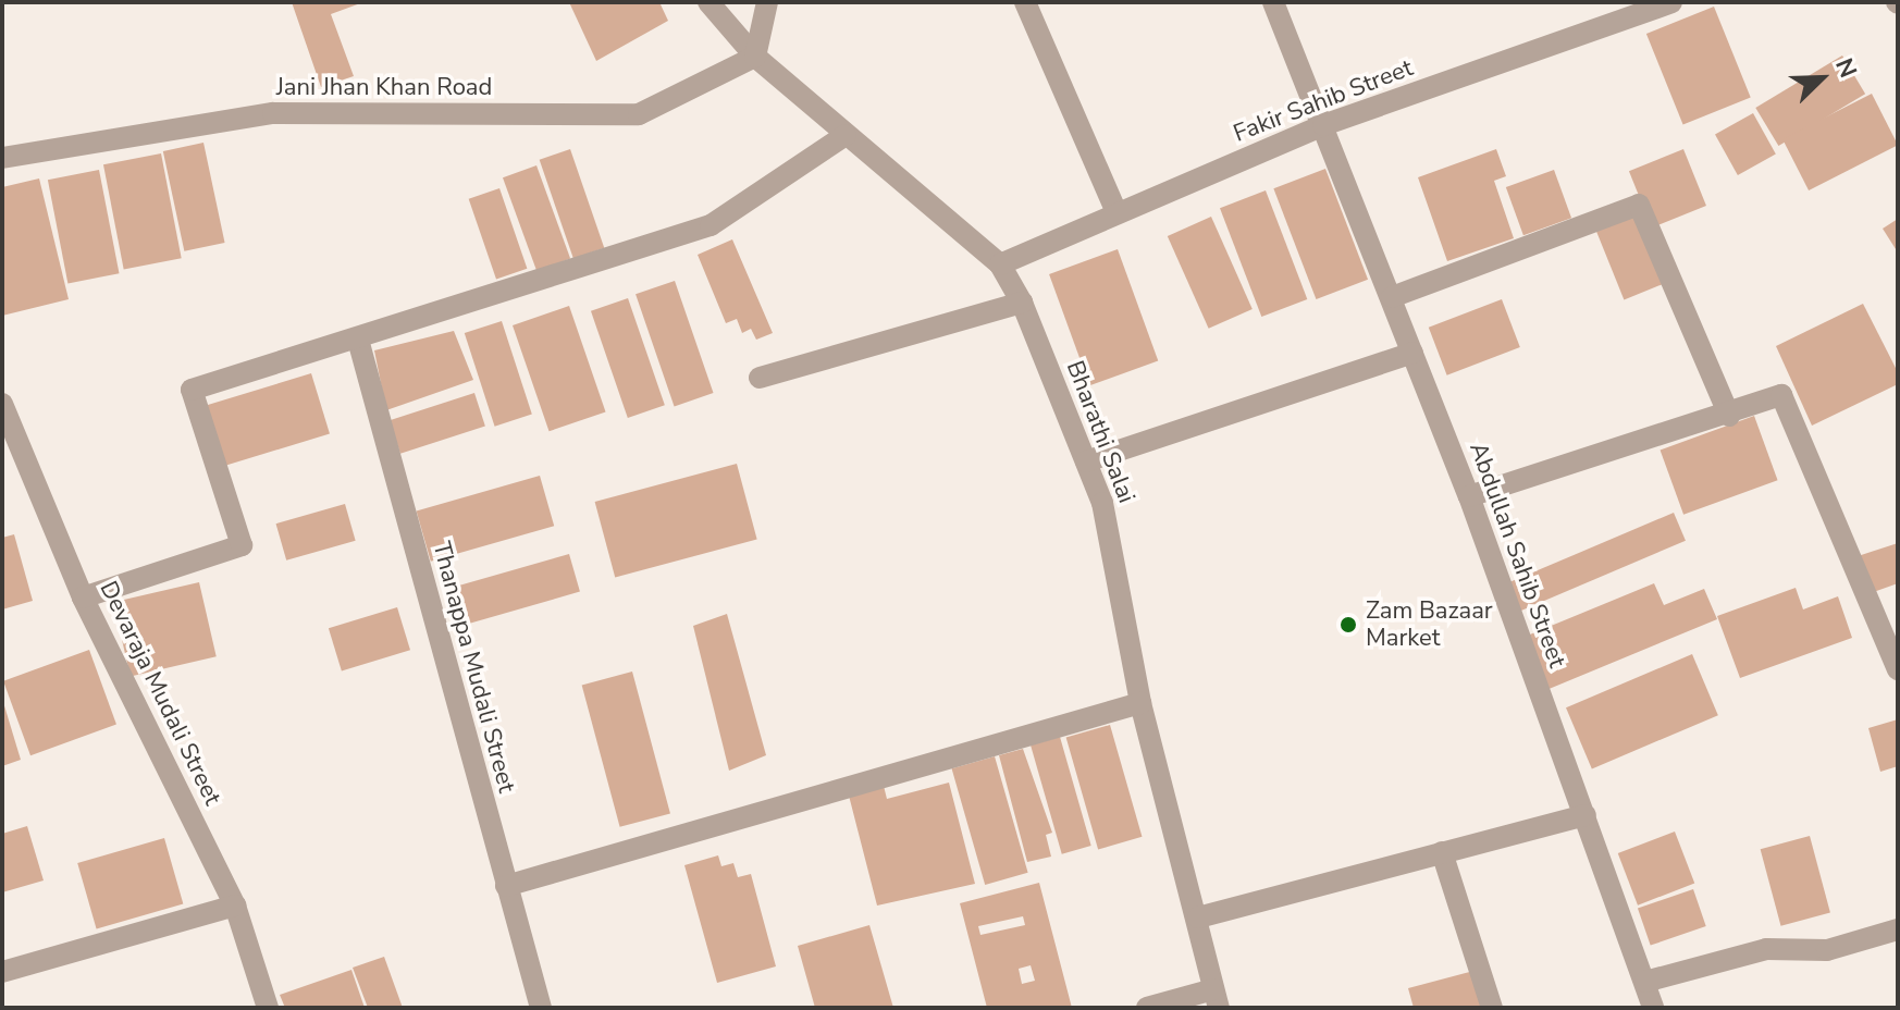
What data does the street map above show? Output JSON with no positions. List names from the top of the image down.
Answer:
{
  "streets": {
    "street": [
      "Jani Jhan Khan Road",
      "Fakir Sahib Street",
      "Bharathi Salai",
      "Abdullah Sahib Street",
      "Thanappa Mudali Street",
      "Devaraja Mudali Street"
    ]
  },
  "crossings": [
    ["Jani Jhan Khan Road", "Bharathi Salai"],
    ["Fakir Sahib Street", "Bharathi Salai"],
    ["Fakir Sahib Street", "Abdullah Sahib Street"]
  ],
  "places": ["Zam Bazaar Market"],
  "north": "top right"
}
